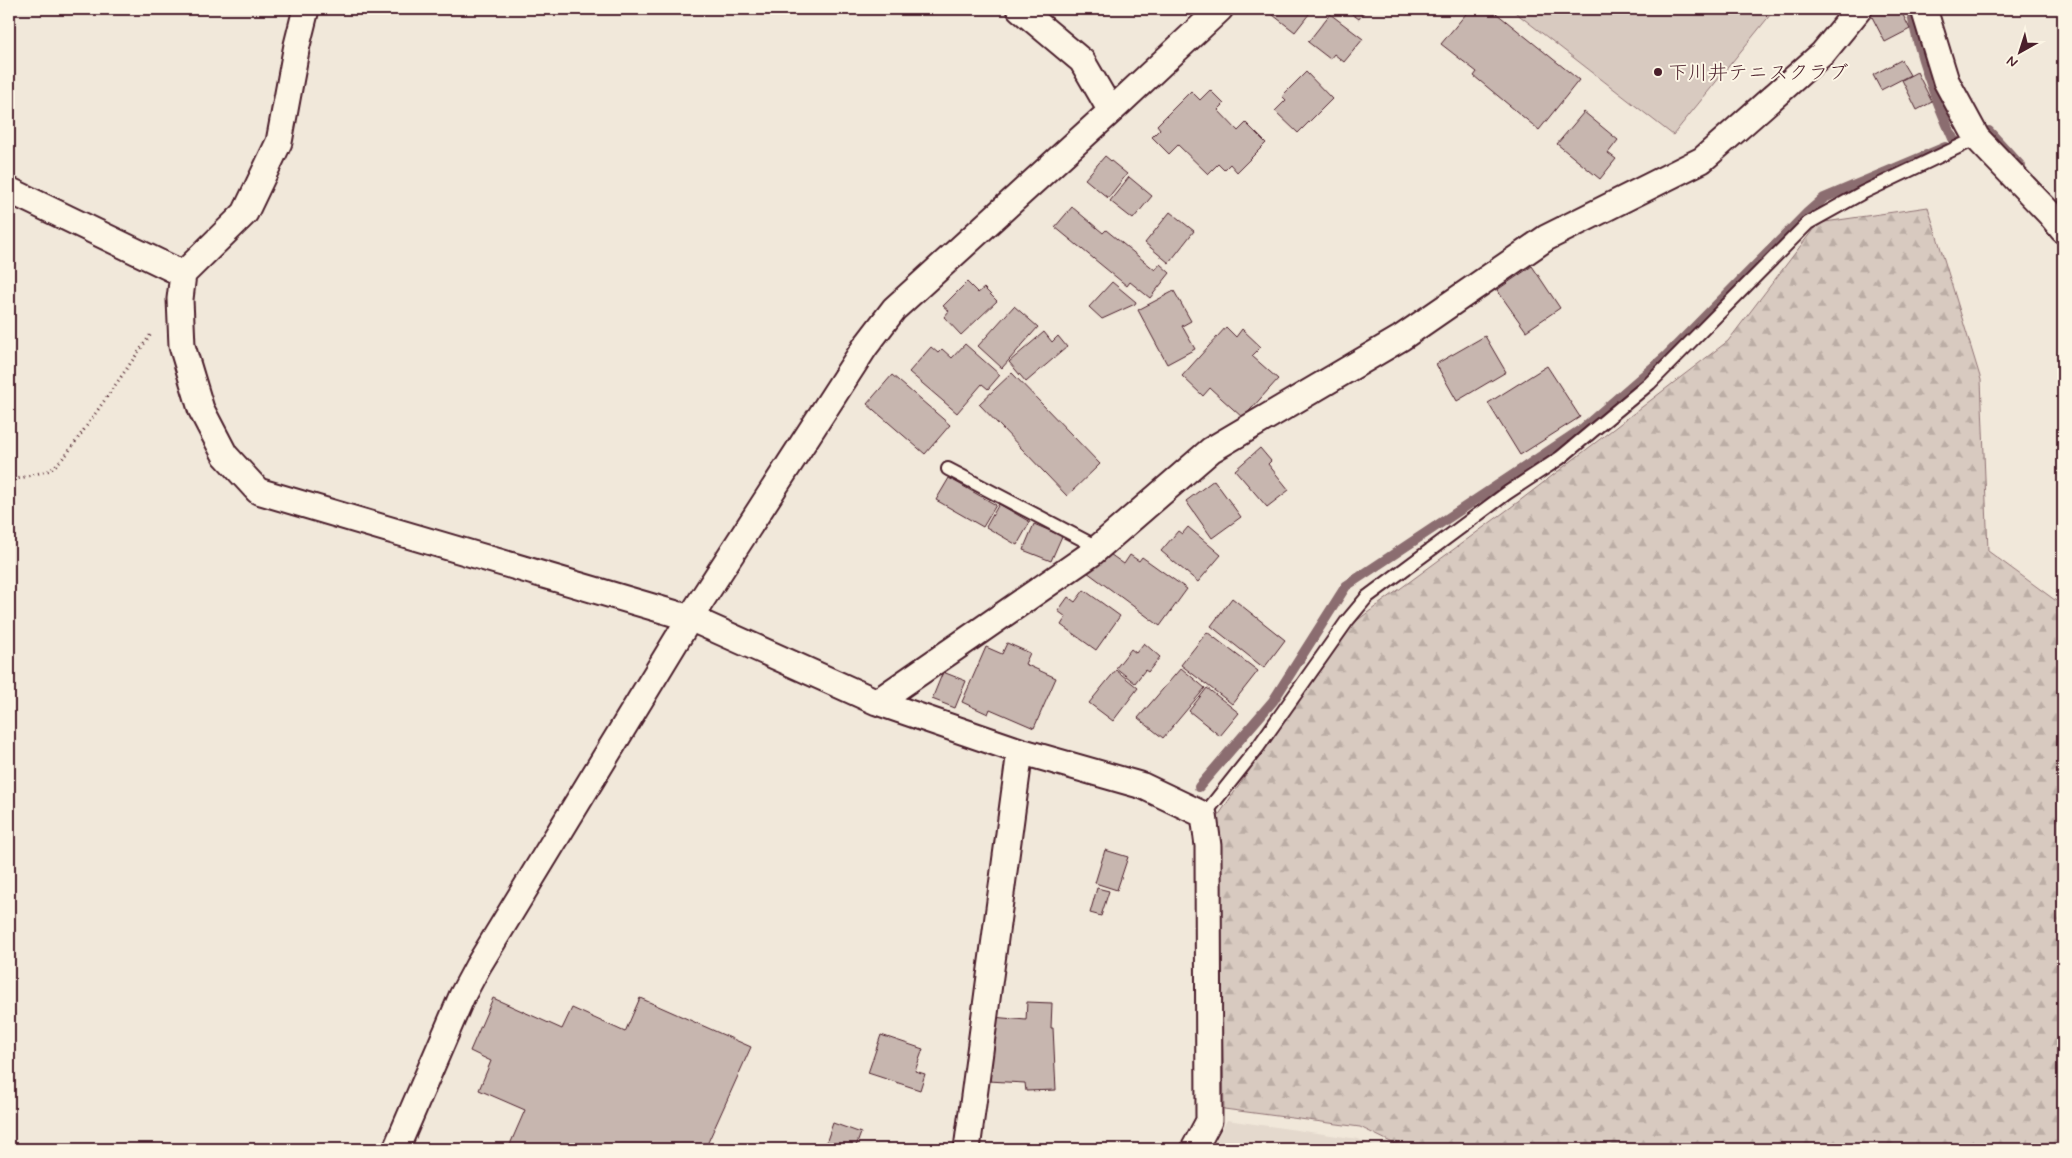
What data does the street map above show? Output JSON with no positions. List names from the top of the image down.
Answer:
{
  "places": ["下川井テニスクラブ"],
  "north": "bottom left"
}
